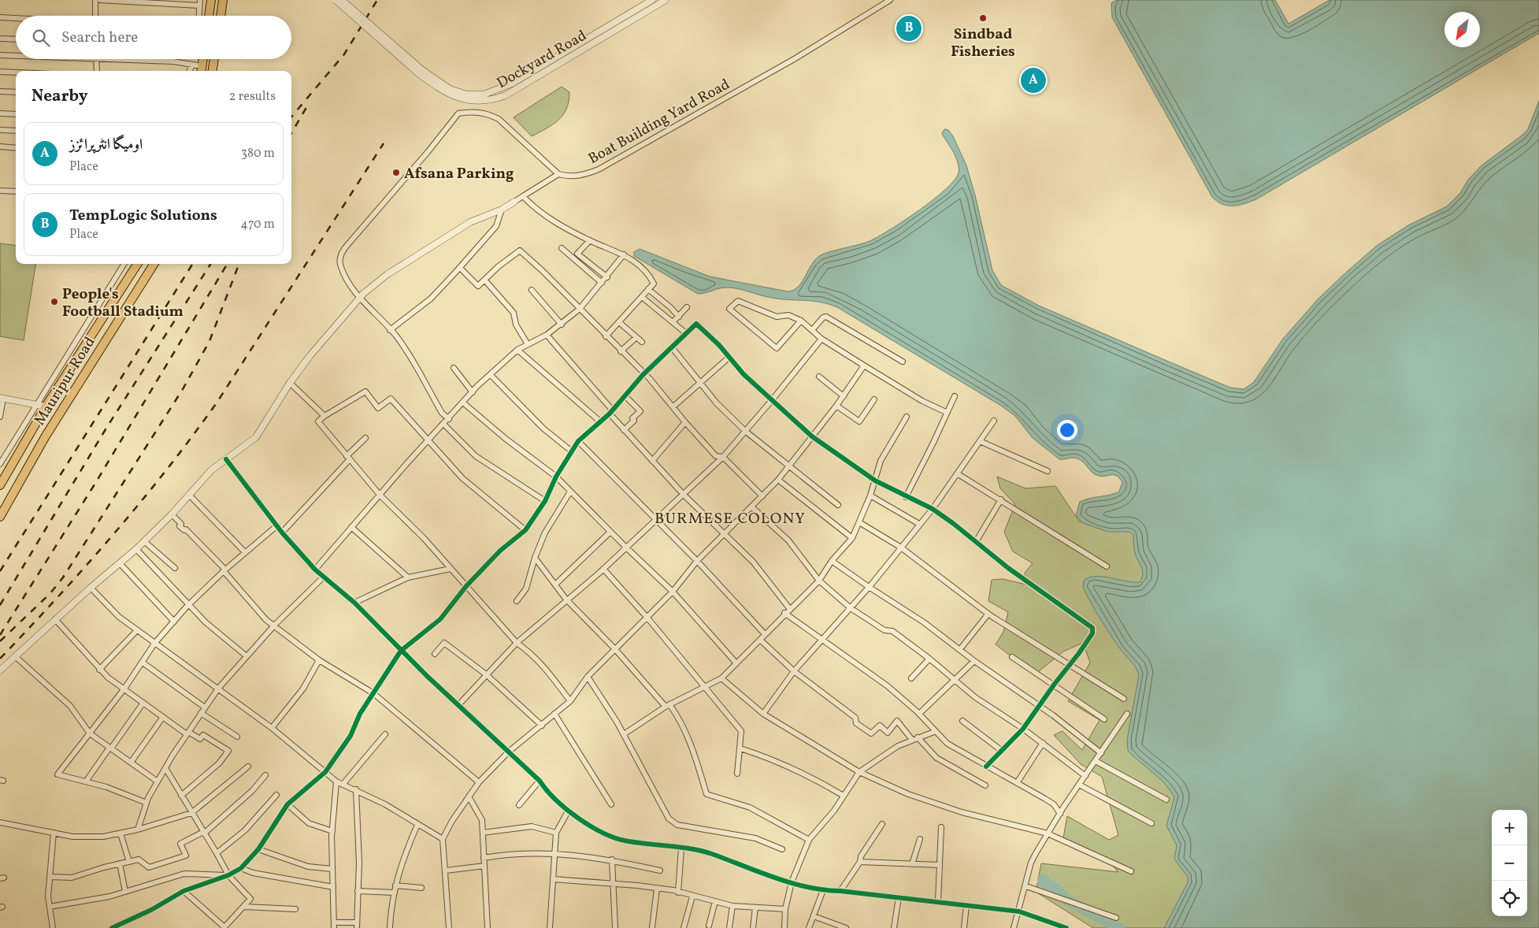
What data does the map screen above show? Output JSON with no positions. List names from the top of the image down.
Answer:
{
  "streets": {
    "highway": ["Mauripur Road"],
    "street": ["Dockyard Road", "Boat Building Yard Road"]
  },
  "districts": ["BURMESE COLONY"],
  "places": ["Sindbad Fisheries", "Afsana Parking", "People's Football Stadium"],
  "north": "bottom left",
  "page": {
    "pins": ["B", "A"],
    "search": "Search here",
    "heading": ["Nearby", "2 results"],
    "list": [
      {
        "mark": "A",
        "name": "اومیگا انٹرپرائزز",
        "note": "Place",
        "value": "380 m"
      },
      {
        "mark": "B",
        "name": "TempLogic Solutions",
        "note": "Place",
        "value": "470 m"
      }
    ],
    "map_buttons": ["+", "−"]
  }
}
